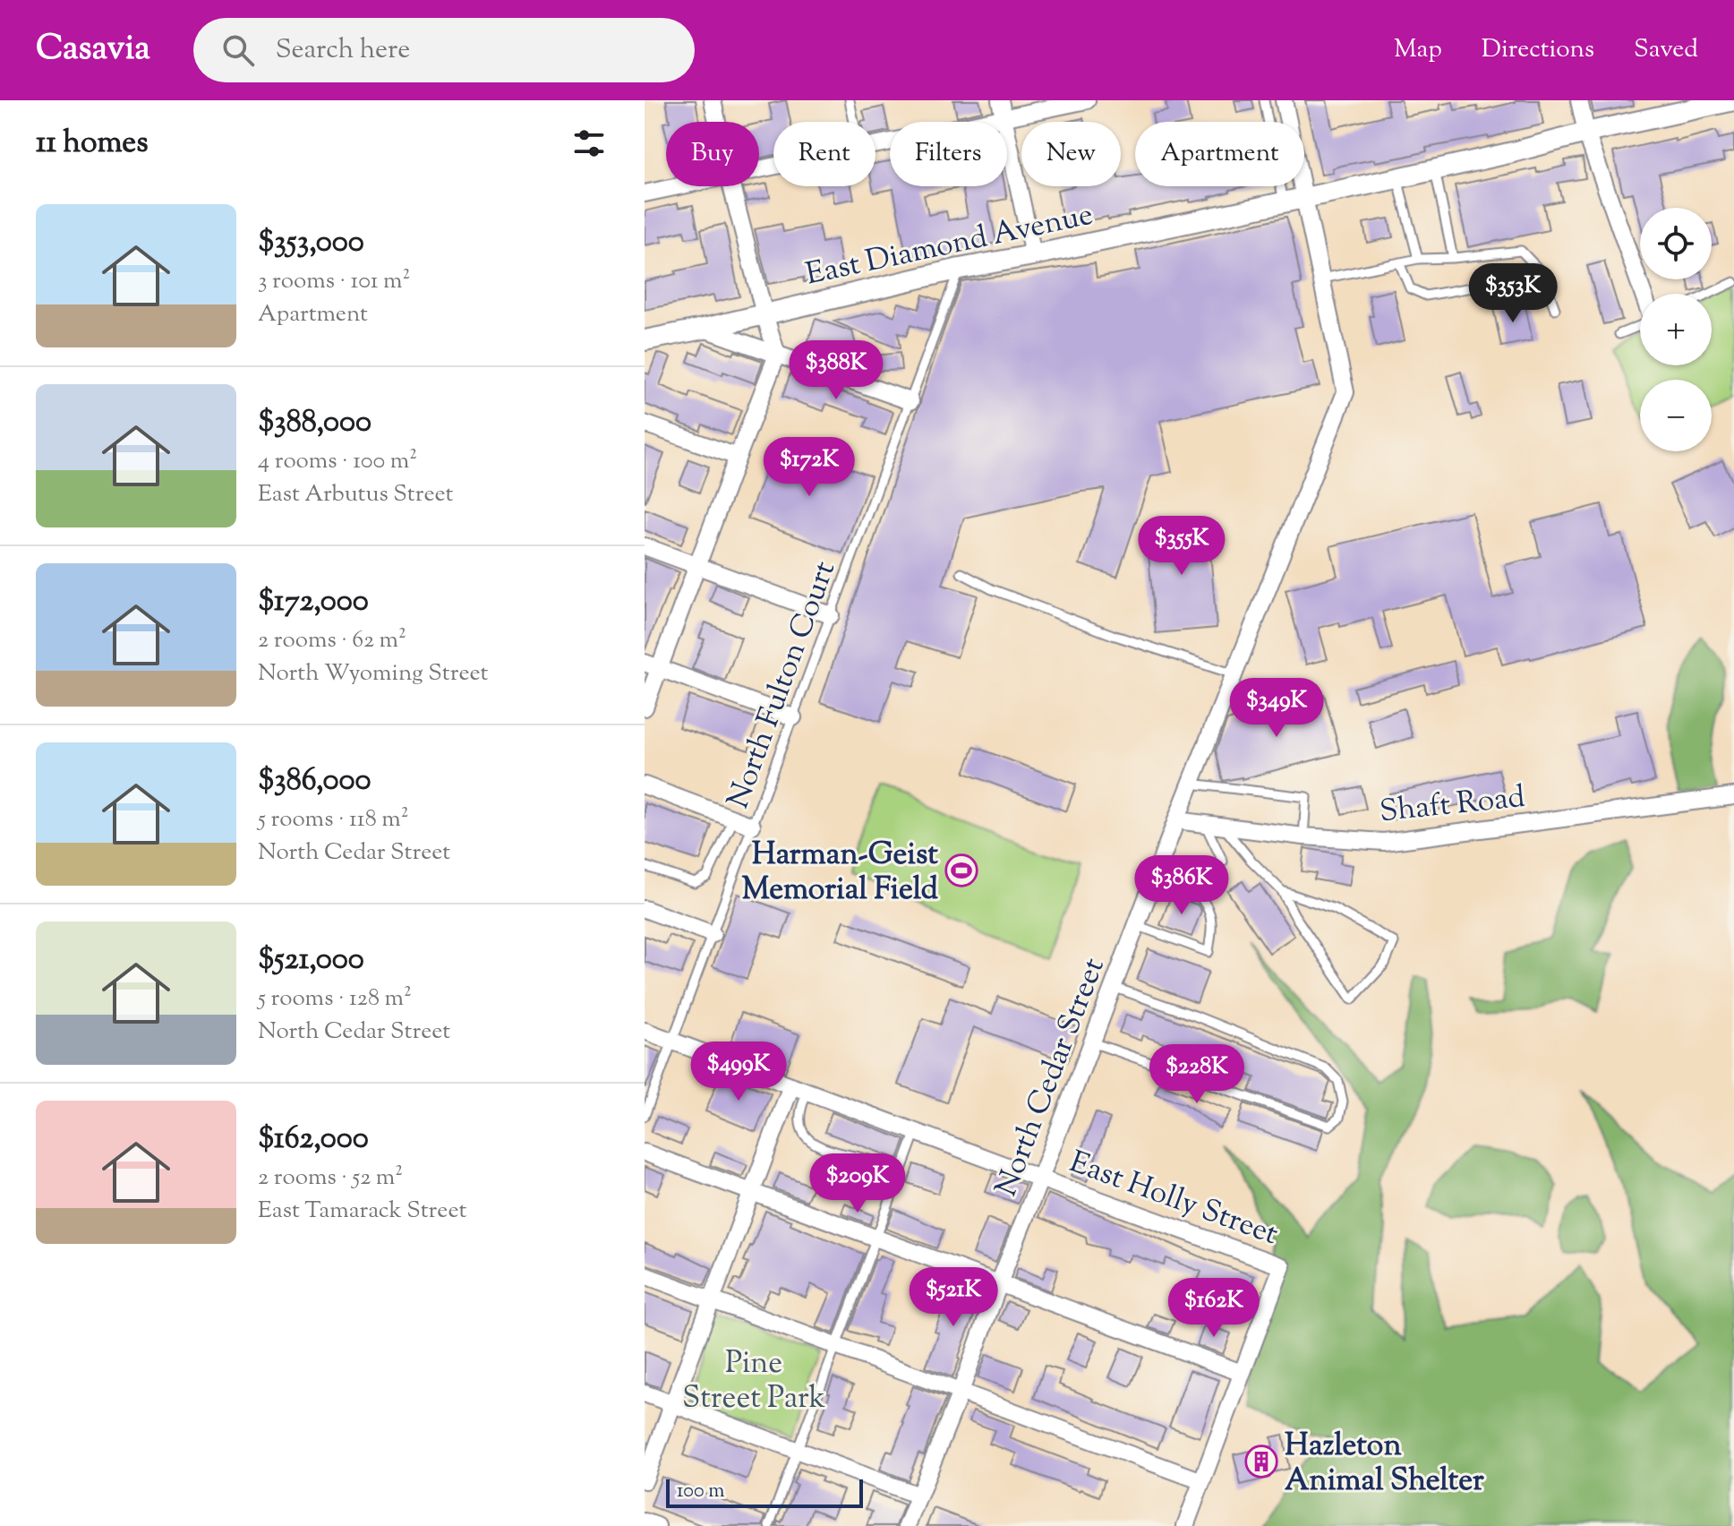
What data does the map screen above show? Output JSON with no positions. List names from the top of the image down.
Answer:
{
  "streets": {
    "street": [
      "East Diamond Avenue",
      "Shaft Road",
      "North Cedar Street",
      "East Holly Street"
    ],
    "lane": ["North Fulton Court"]
  },
  "crossings": [
    ["East Diamond Avenue", "North Fulton Court"],
    ["East Diamond Avenue", "North Cedar Street"],
    ["North Fulton Court", "East Holly Street"],
    ["Shaft Road", "North Cedar Street"],
    ["North Cedar Street", "East Holly Street"]
  ],
  "parks": ["Pine Street Park"],
  "places": {
    "sports": ["Harman-Geist Memorial Field"],
    "building": ["Hazleton Animal Shelter"]
  },
  "scale_bar": "100 m",
  "page": {
    "header": "Casavia",
    "search": "Search here",
    "nav": ["Map", "Directions", "Saved"],
    "heading": "11 homes",
    "chip": [
      "Buy",
      "Rent",
      "Filters",
      "New",
      "Apartment"
    ],
    "list": [
      {
        "name": "$353,000",
        "note": "3 rooms · 101 m² · Apartment"
      },
      {
        "name": "$388,000",
        "note": "4 rooms · 100 m² · East Arbutus Street"
      },
      {
        "name": "$172,000",
        "note": "2 rooms · 62 m² · North Wyoming Street"
      },
      {
        "name": "$386,000",
        "note": "5 rooms · 118 m² · North Cedar Street"
      },
      {
        "name": "$521,000",
        "note": "5 rooms · 128 m² · North Cedar Street"
      },
      {
        "name": "$162,000",
        "note": "2 rooms · 52 m² · East Tamarack Street"
      }
    ],
    "map_buttons": ["+", "−"],
    "price": [
      "$353K",
      "$388K",
      "$172K",
      "$355K",
      "$349K",
      "$386K",
      "$499K",
      "$228K",
      "$209K",
      "$521K",
      "$162K"
    ],
    "scale": "100 m"
  }
}
